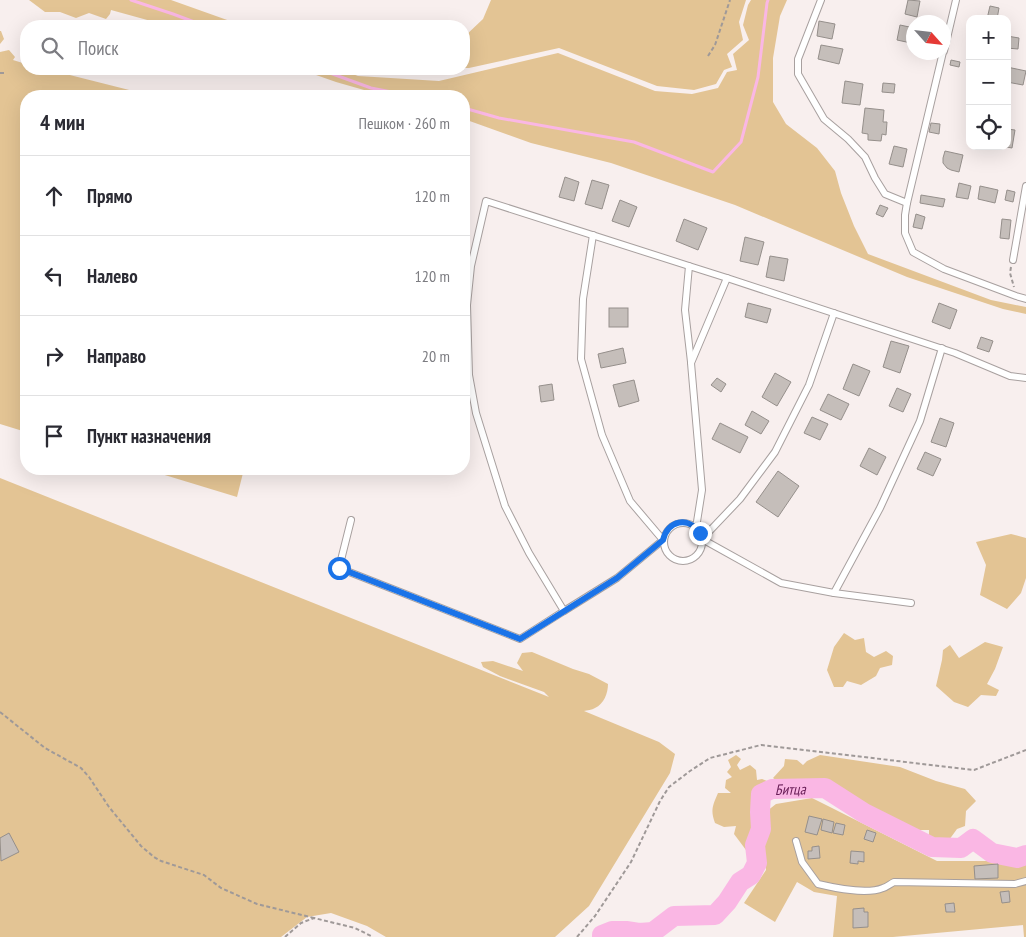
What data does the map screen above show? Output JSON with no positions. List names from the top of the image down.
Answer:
{
  "water": ["Битца"],
  "north": "bottom right",
  "page": {
    "map_buttons": ["+", "−"],
    "search": "Поиск",
    "heading": ["4 мин", "Пешком · 260 m"],
    "list": [
      ["Прямо", "120 m"],
      ["Налево", "120 m"],
      ["Направо", "20 m"],
      "Пункт назначения"
    ]
  }
}
